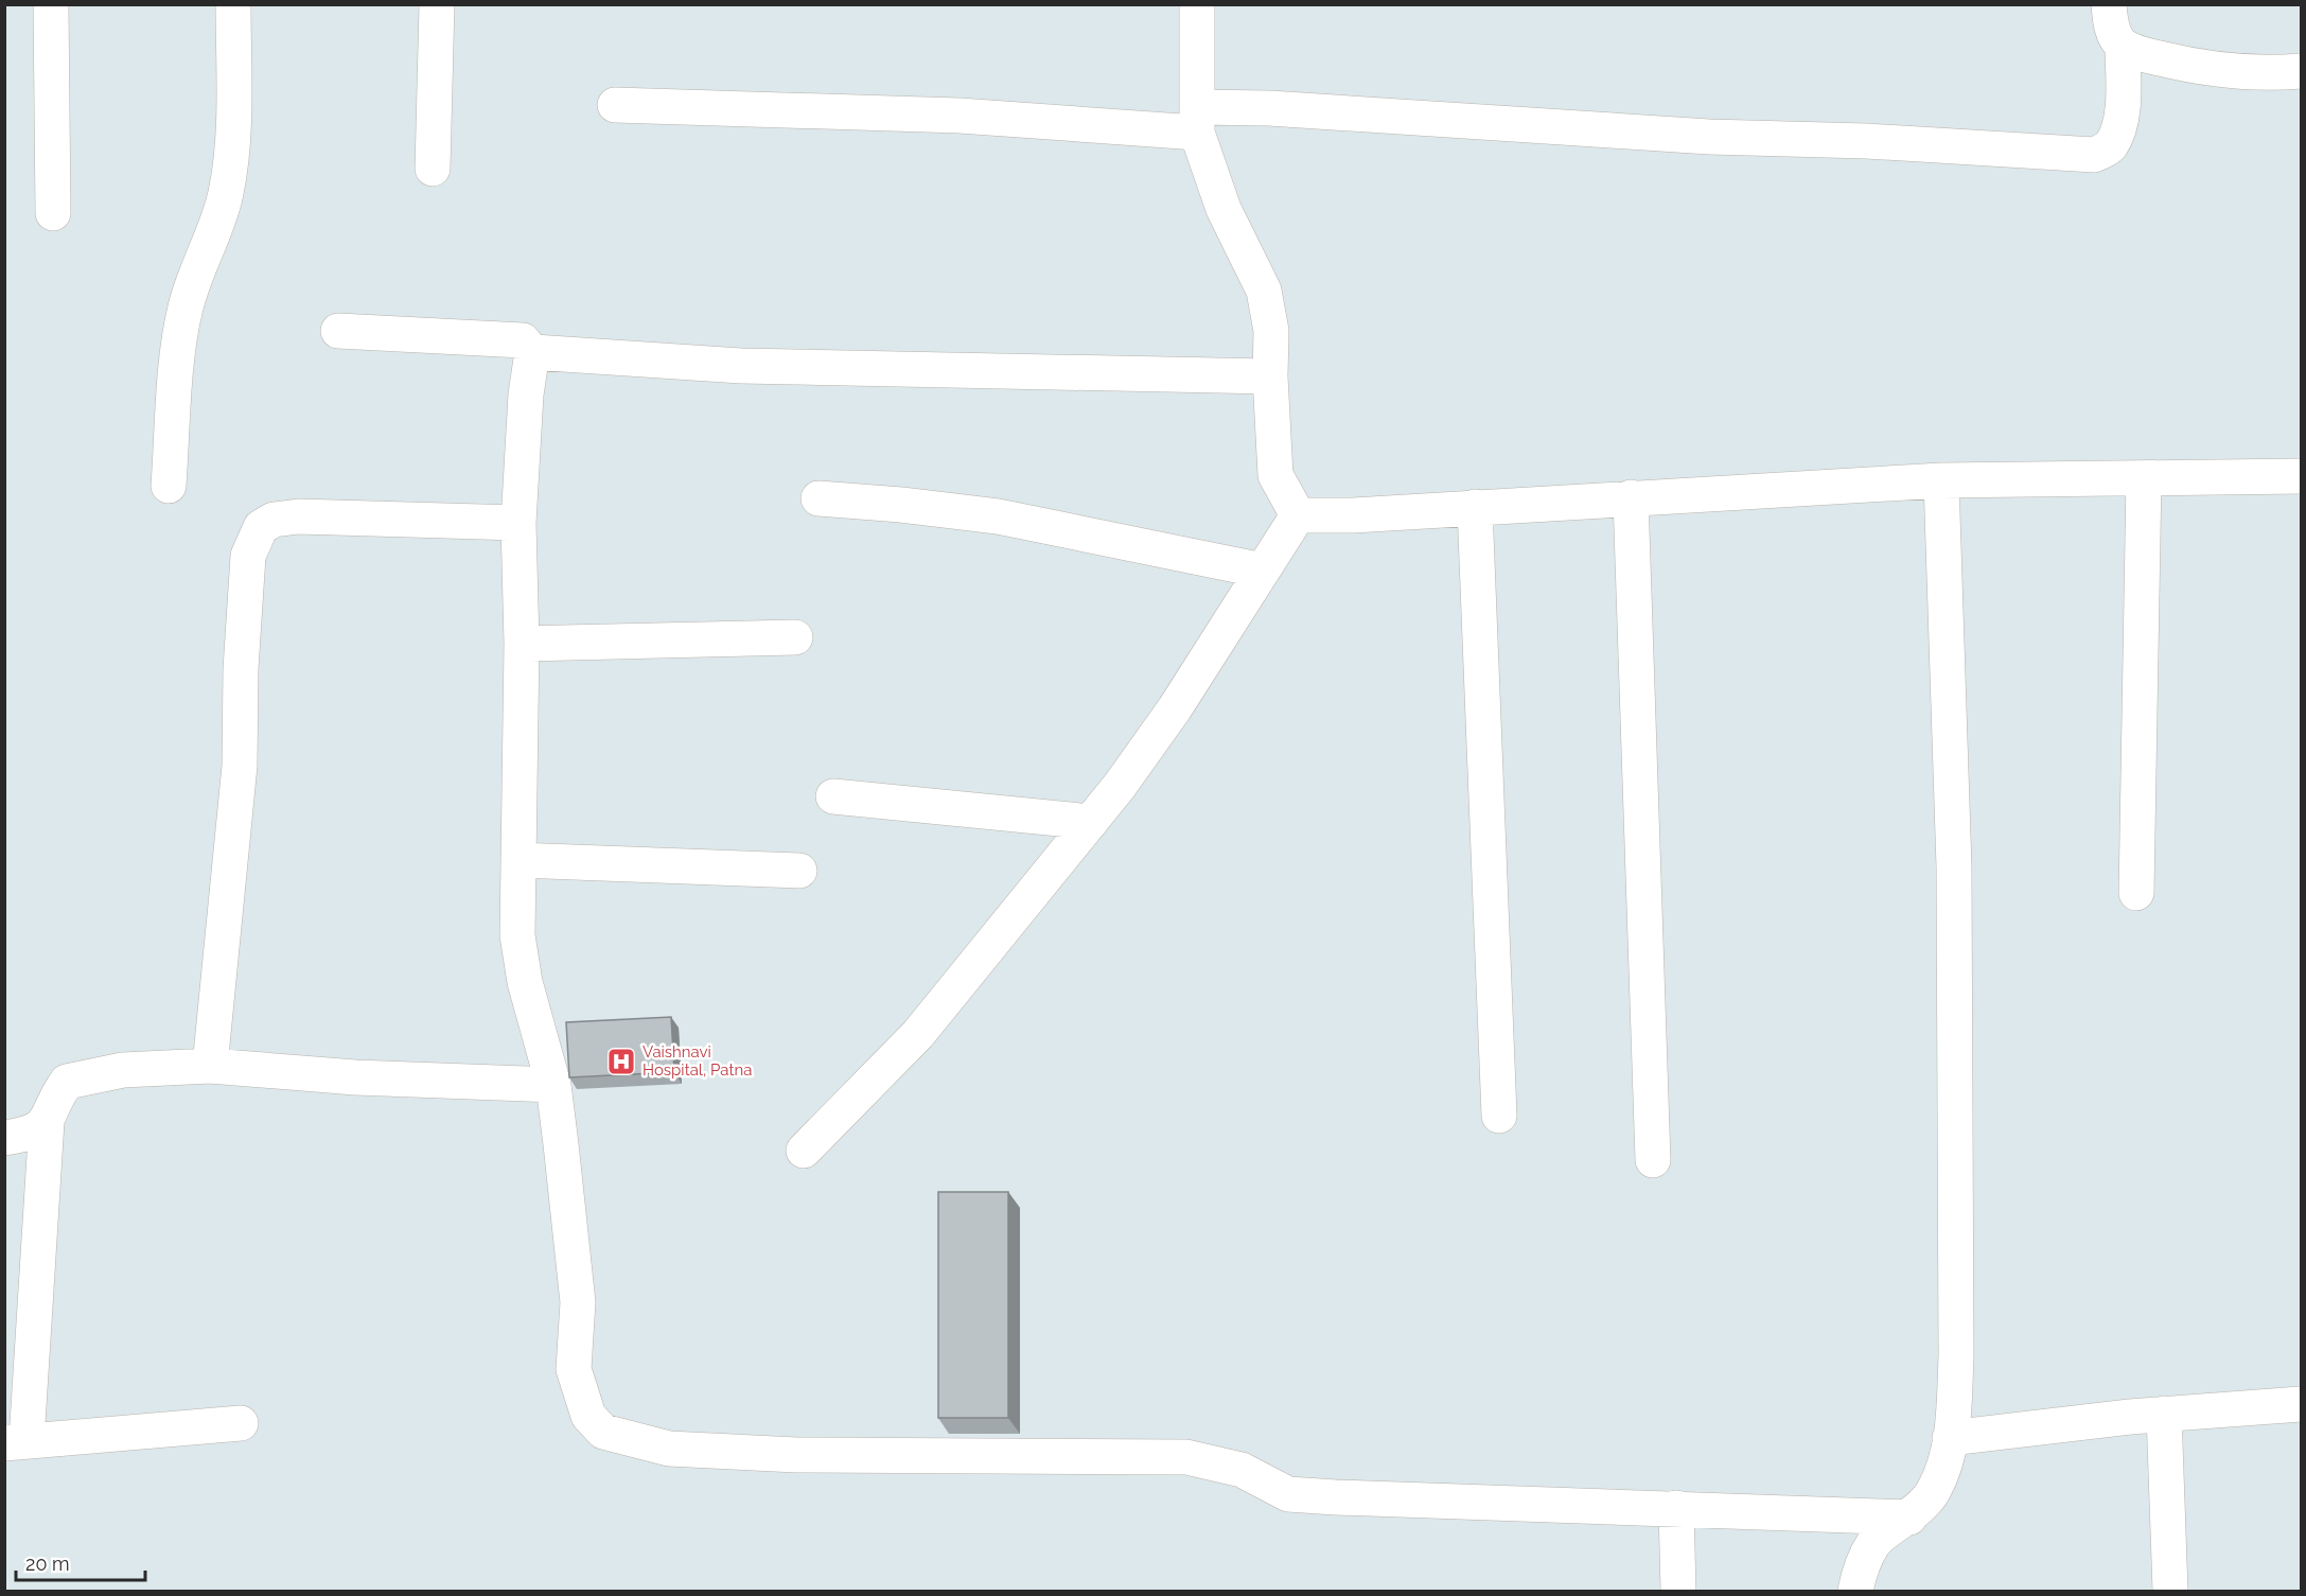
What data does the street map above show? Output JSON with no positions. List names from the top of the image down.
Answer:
{
  "places": {
    "hospital": ["Vaishnavi Hospital, Patna"]
  },
  "scale_bar": "20 m"
}
